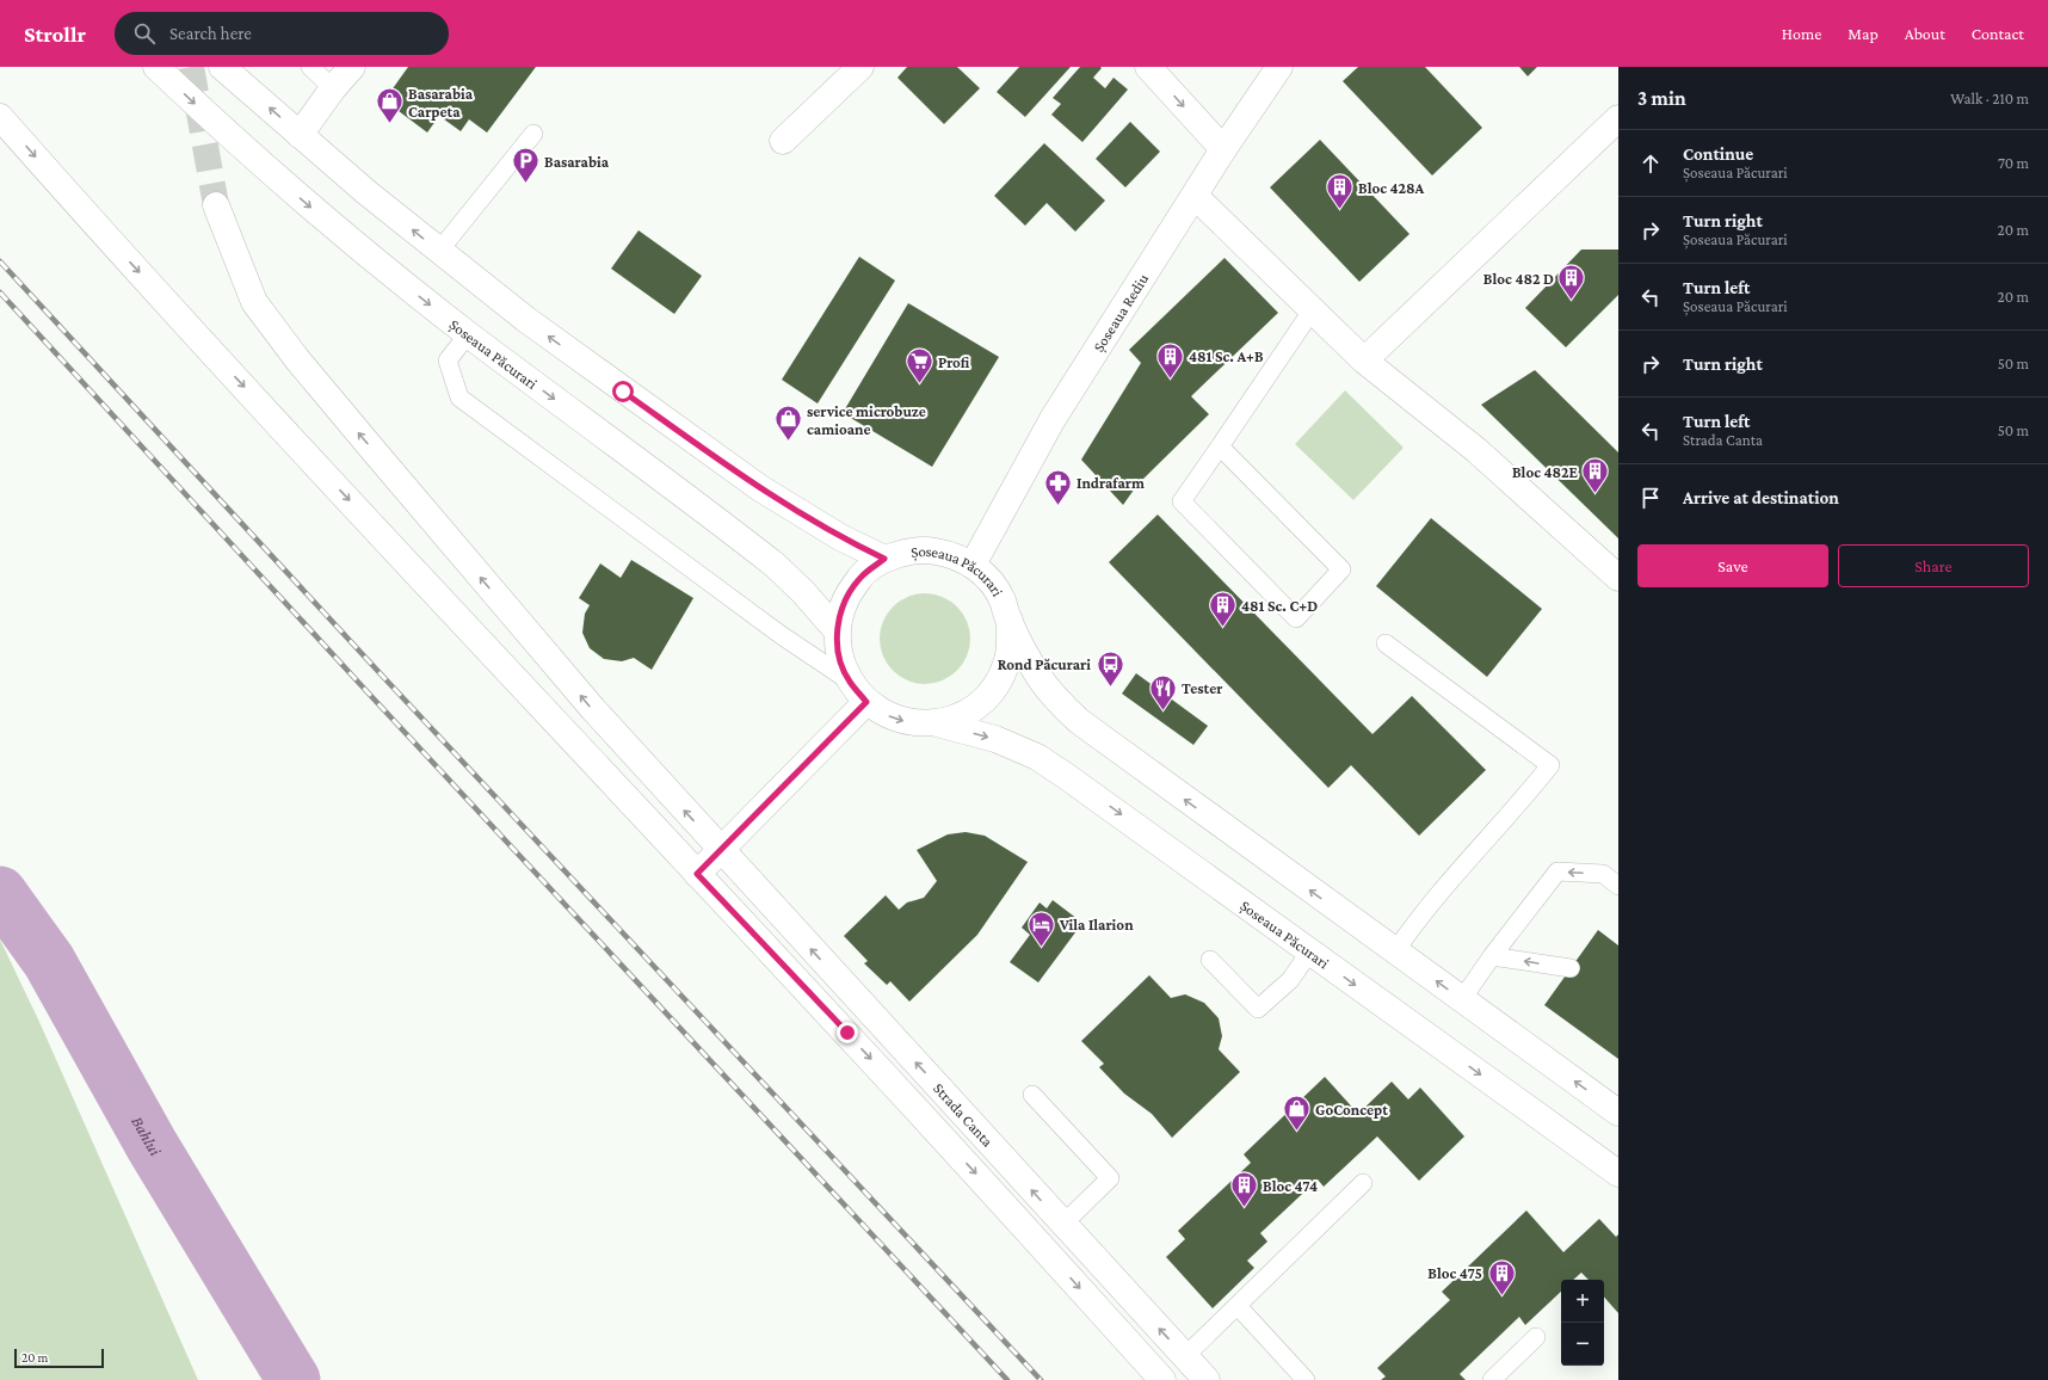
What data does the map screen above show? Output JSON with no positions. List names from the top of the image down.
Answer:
{
  "streets": {
    "main road": ["Șoseaua Rediu", "Șoseaua Păcurari", "Strada Canta"]
  },
  "crossings": [
    ["Șoseaua Rediu", "Șoseaua Păcurari"]
  ],
  "water": ["Bahlui"],
  "places": {
    "shop": ["Basarabia Carpeta", "service microbuze camioane", "GoConcept"],
    "parking": ["Basarabia"],
    "building": [
      "Bloc 428A",
      "Bloc 482 D",
      "481 Sc. A+B",
      "Bloc 482E",
      "481 Sc. C+D",
      "Bloc 474",
      "Bloc 475"
    ],
    "supermarket": ["Profi"],
    "pharmacy": ["Indrafarm"],
    "bus stop": ["Rond Păcurari"],
    "restaurant": ["Tester"],
    "hotel": ["Vila Ilarion"]
  },
  "scale_bar": "20 m",
  "page": {
    "header": "Strollr",
    "search": "Search here",
    "nav": [
      "Home",
      "Map",
      "About",
      "Contact"
    ],
    "heading": ["3 min", "Walk · 210 m"],
    "list": [
      ["Continue", "Șoseaua Păcurari", "70 m"],
      ["Turn right", "Șoseaua Păcurari", "20 m"],
      ["Turn left", "Șoseaua Păcurari", "20 m"],
      ["Turn right", "50 m"],
      ["Turn left", "Strada Canta", "50 m"],
      "Arrive at destination"
    ],
    "buttons": ["Save", "Share"],
    "map_buttons": ["+", "−"],
    "scale": "20 m"
  }
}
